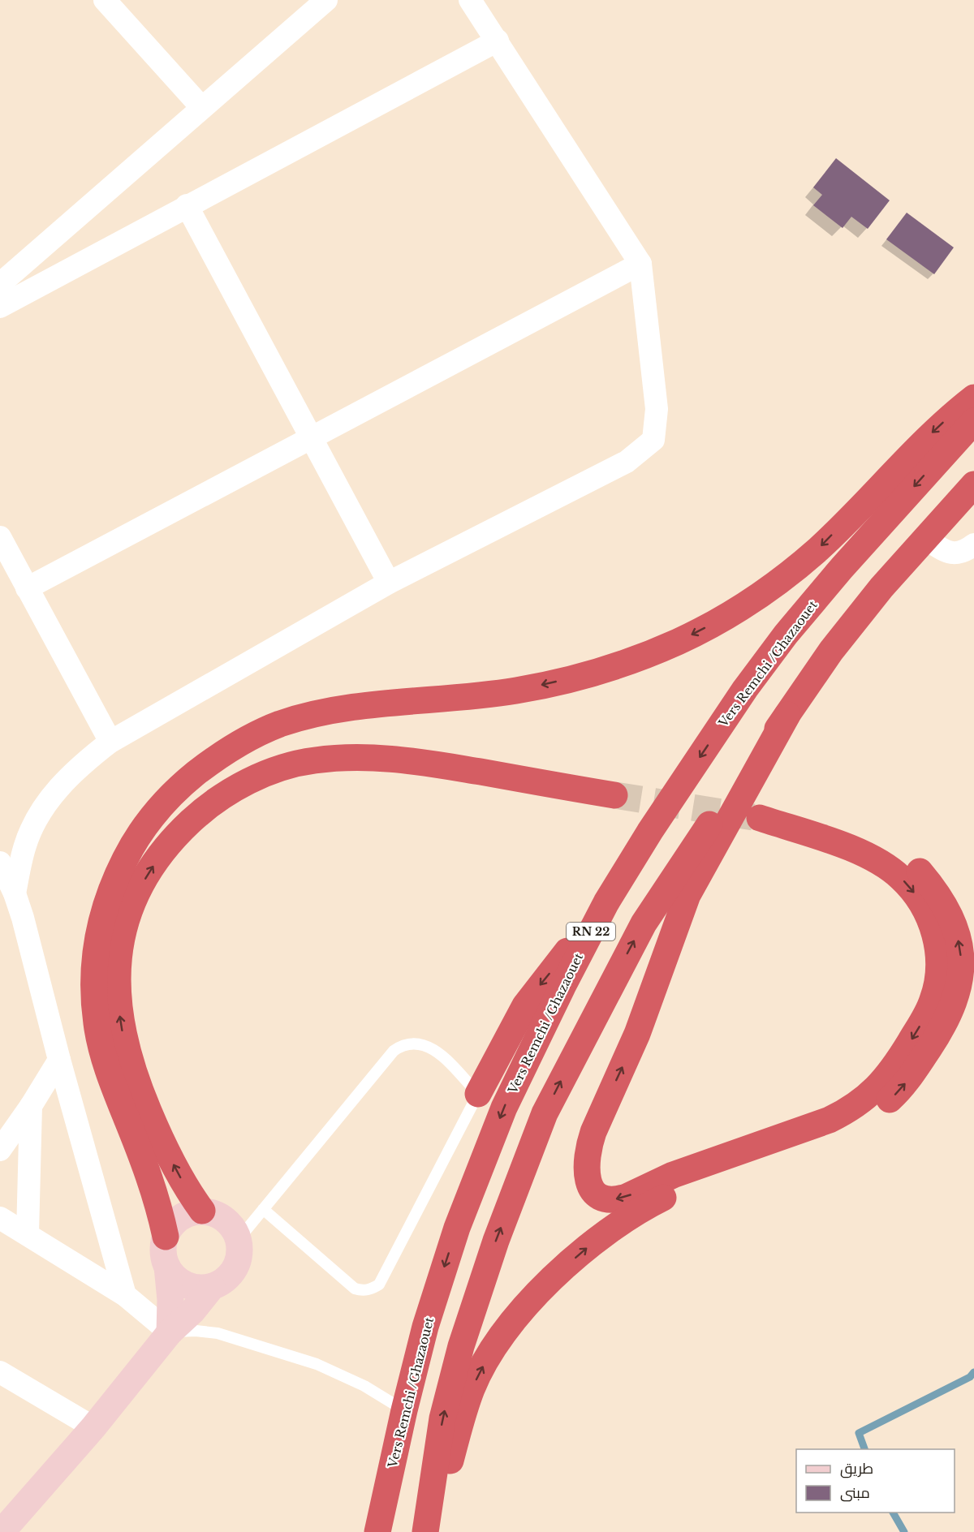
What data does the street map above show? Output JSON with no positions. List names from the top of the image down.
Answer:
{
  "streets": {
    "highway": ["Vers Remchi /Ghazaouet", "RN 22"]
  },
  "legend": ["طريق", "مبنى"]
}
